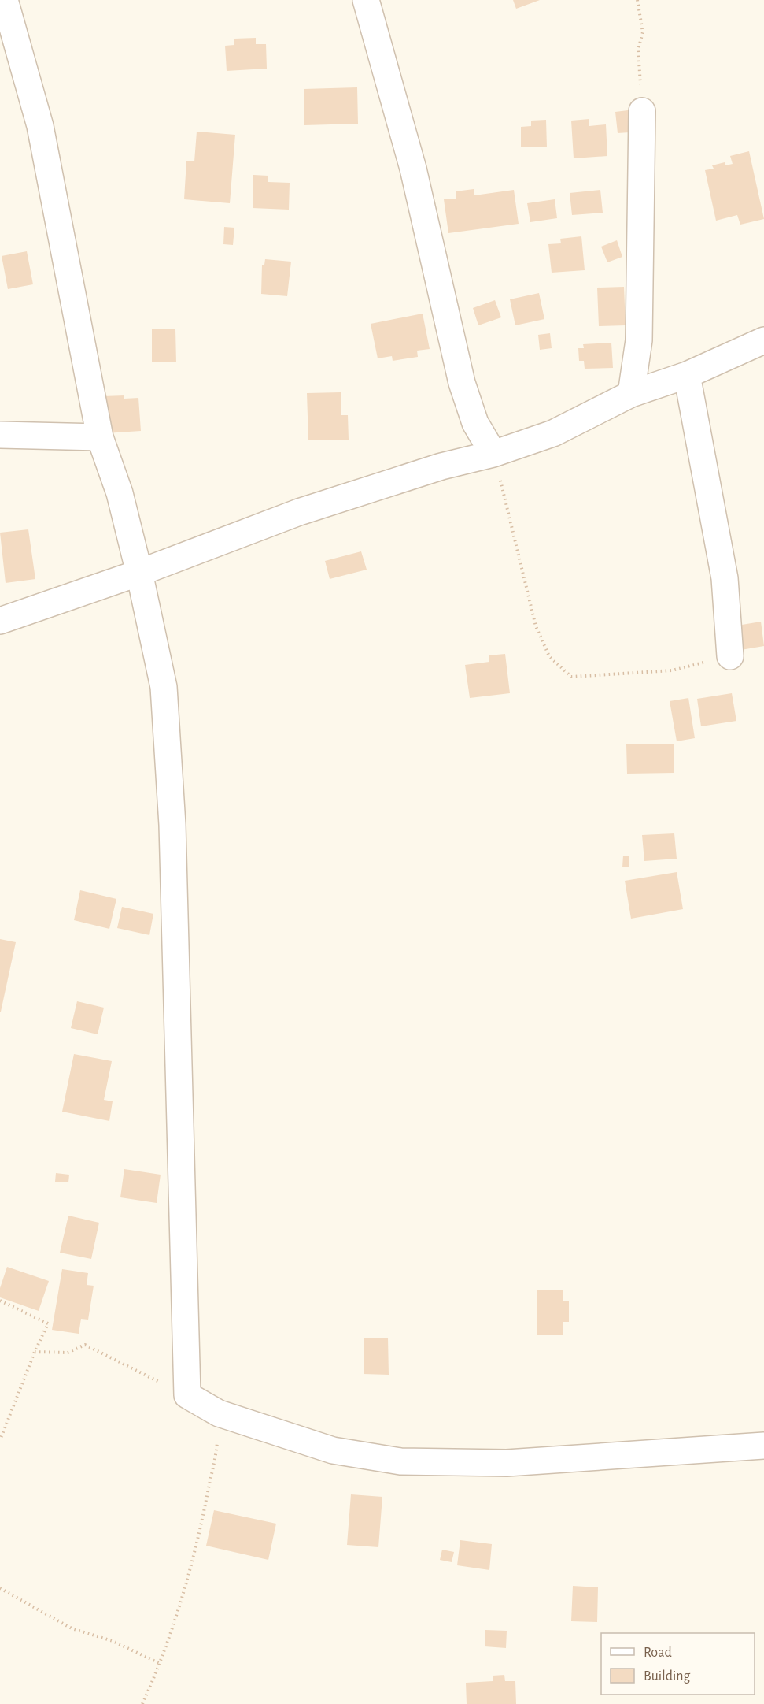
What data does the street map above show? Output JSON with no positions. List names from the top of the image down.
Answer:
{
  "legend": ["Road", "Building"]
}
